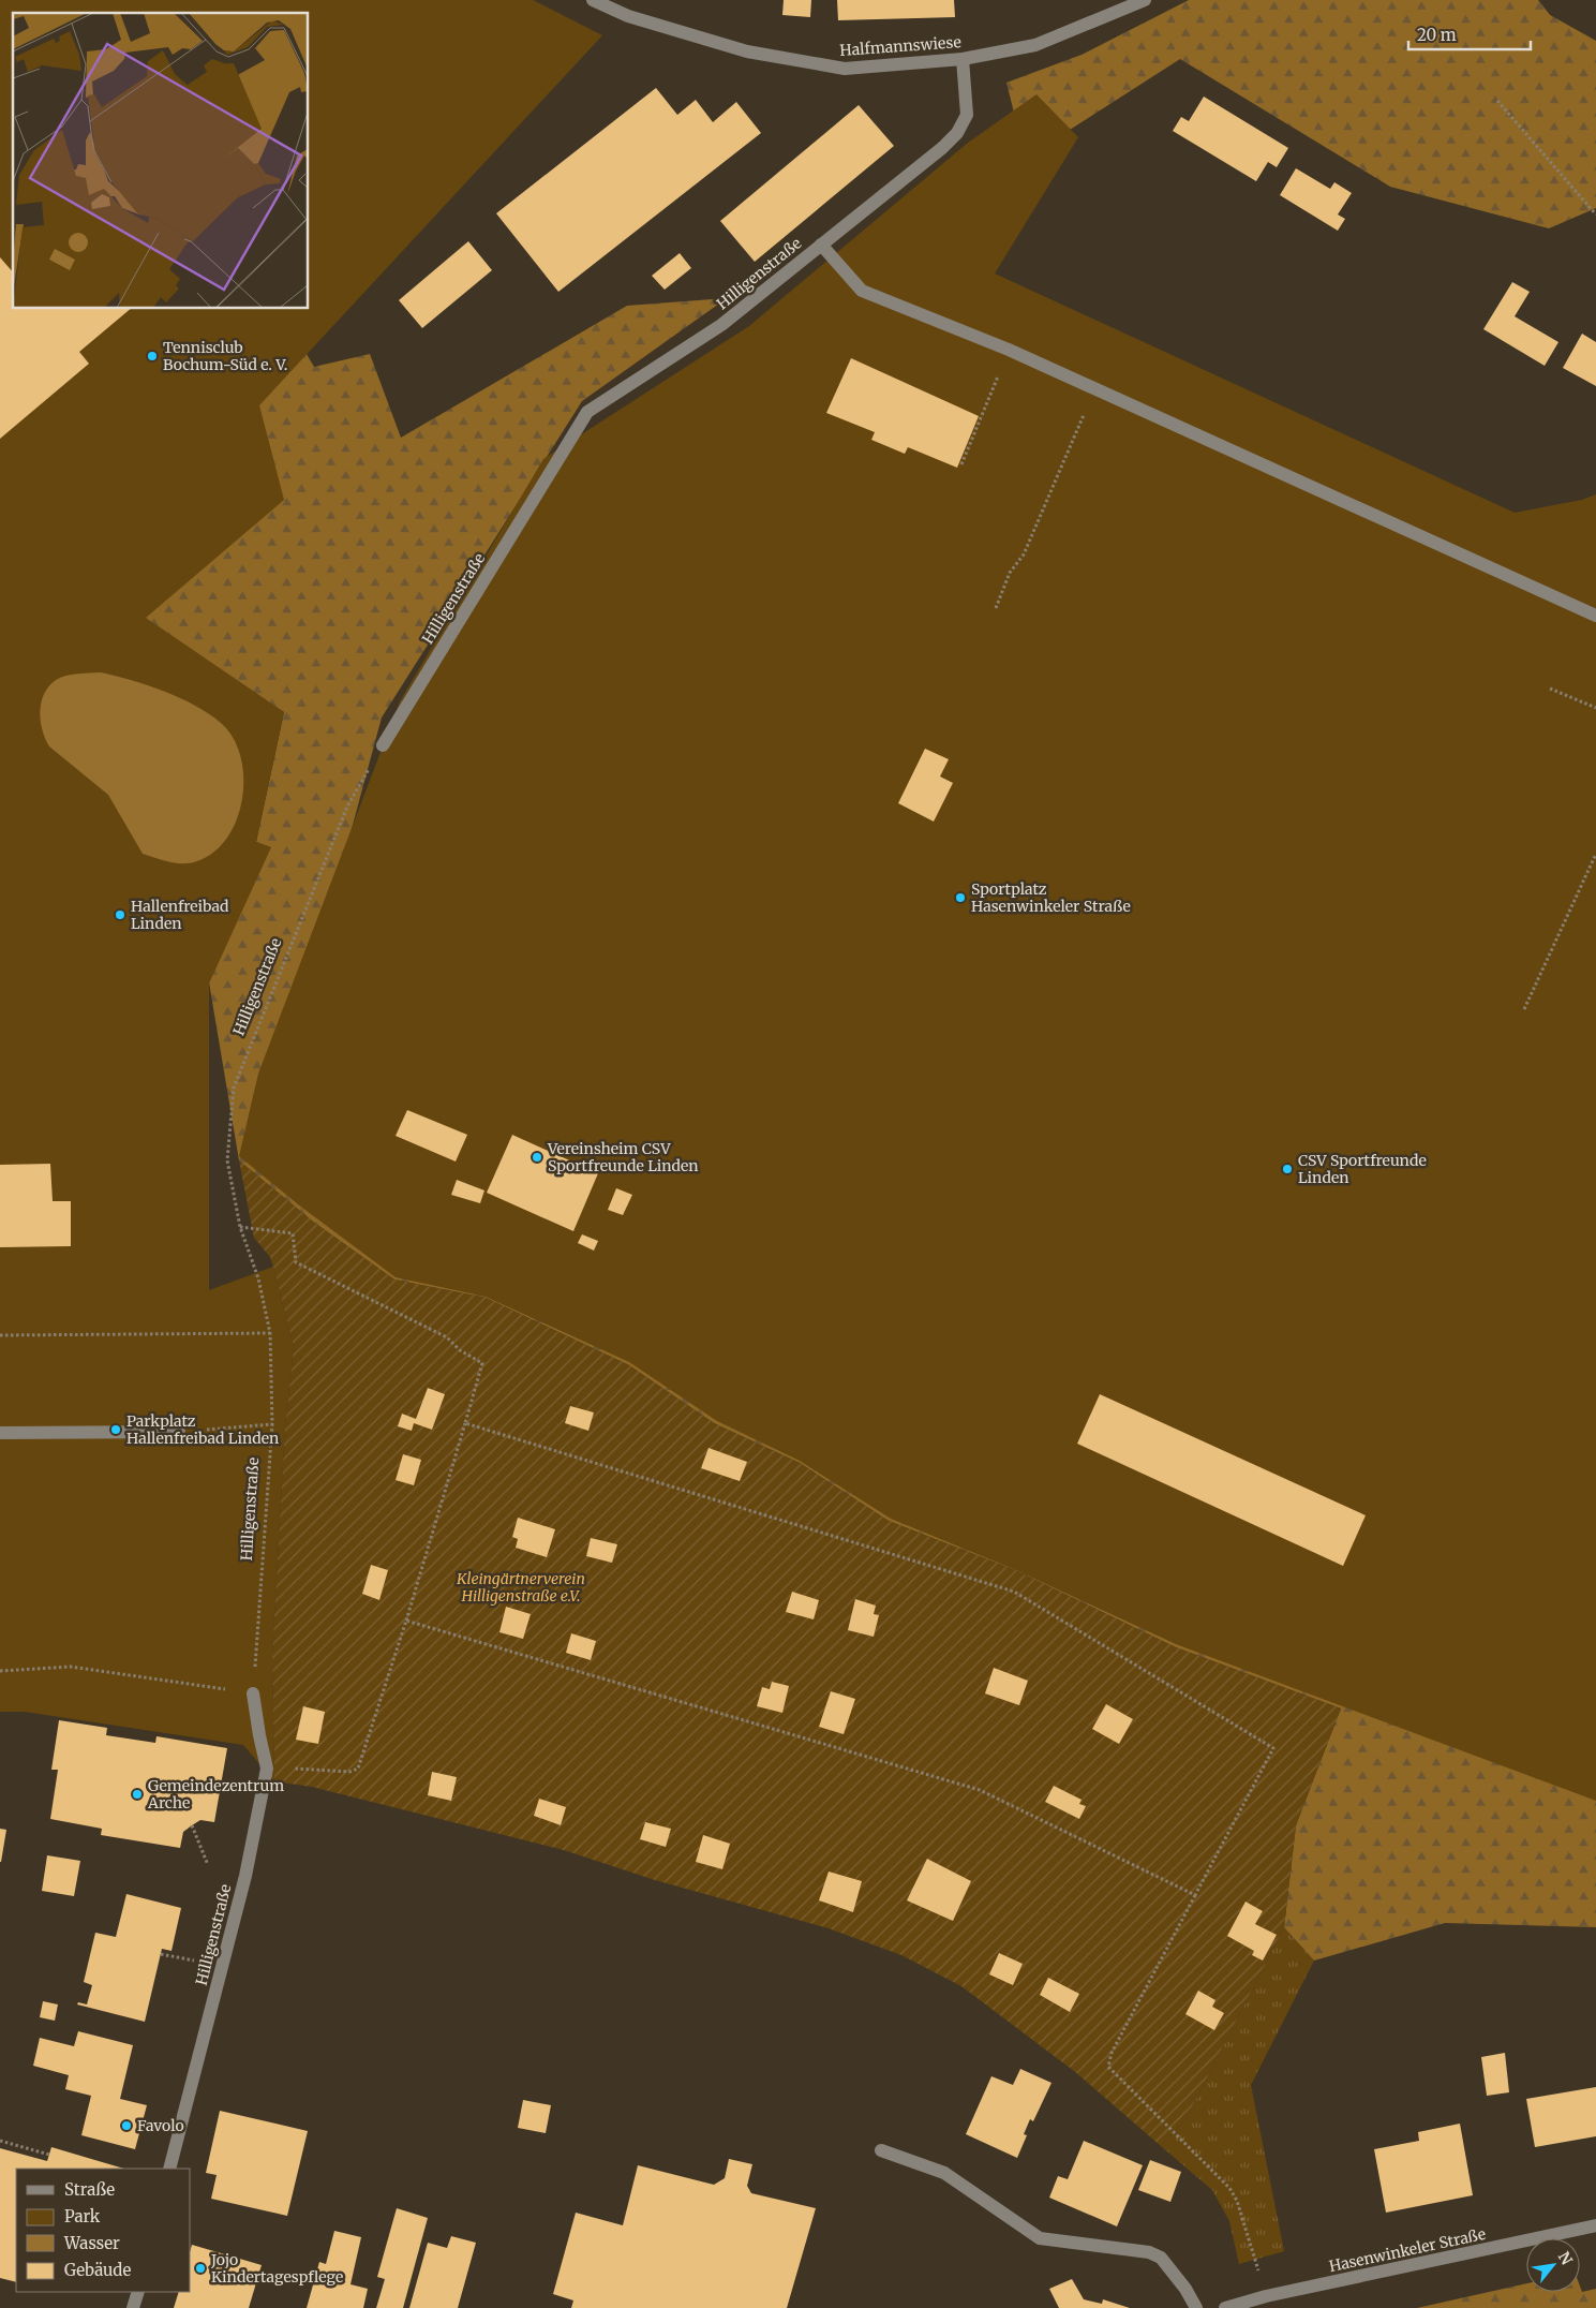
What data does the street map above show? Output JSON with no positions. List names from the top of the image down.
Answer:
{
  "streets": {
    "street": ["Halfmannswiese", "Hilligenstraße", "Hasenwinkeler Straße"]
  },
  "crossings": [
    ["Halfmannswiese", "Hilligenstraße"]
  ],
  "parks": ["Kleingärtnerverein Hilligenstraße e.V."],
  "places": [
    "Tennisclub Bochum-Süd e. V.",
    "Sportplatz Hasenwinkeler Straße",
    "Hallenfreibad Linden",
    "Vereinsheim CSV Sportfreunde Linden",
    "CSV Sportfreunde Linden",
    "Parkplatz Hallenfreibad Linden",
    "Gemeindezentrum Arche",
    "Favolo",
    "Jojo Kindertagespflege"
  ],
  "legend": [
    "Straße",
    "Park",
    "Wasser",
    "Gebäude"
  ],
  "scale_bar": "20 m",
  "north": "top right"
}
